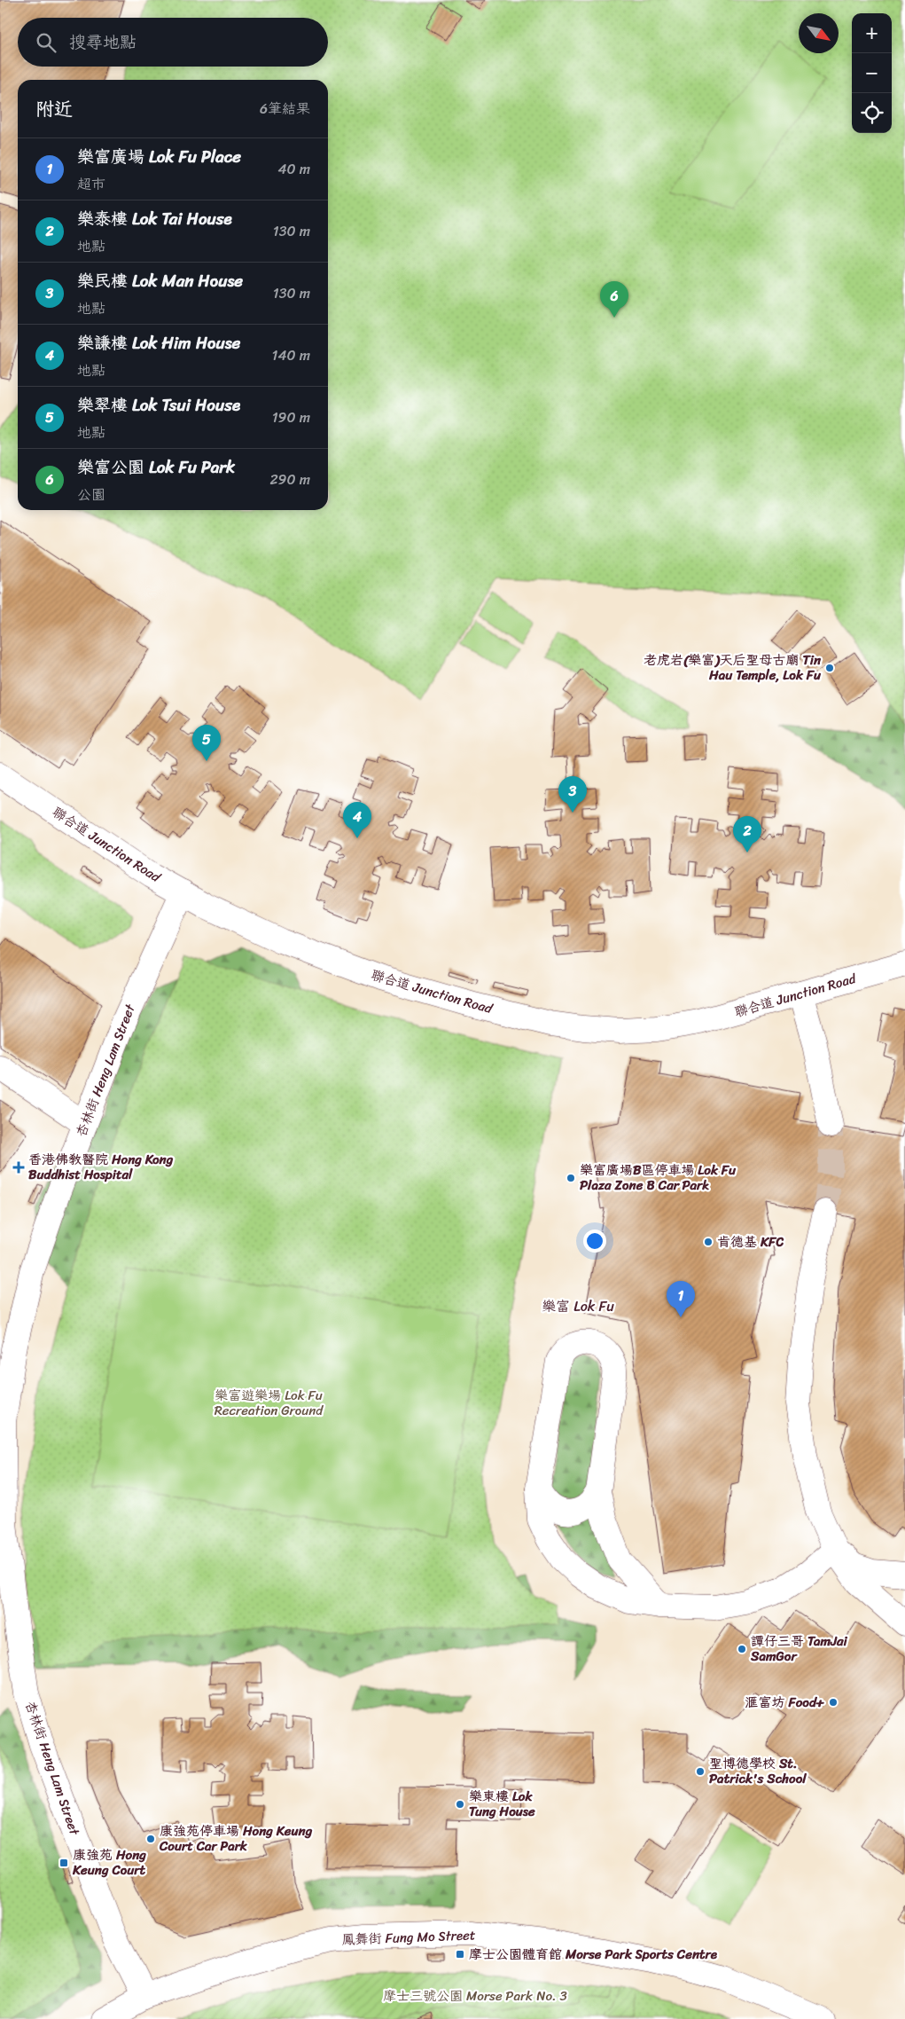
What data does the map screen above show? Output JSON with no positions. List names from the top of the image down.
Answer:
{
  "streets": {
    "street": ["聯合道 Junction Road", "杏林街 Heng Lam Street", "鳳舞街 Fung Mo Street"]
  },
  "crossings": [
    ["聯合道 Junction Road", "杏林街 Heng Lam Street"],
    ["杏林街 Heng Lam Street", "鳳舞街 Fung Mo Street"]
  ],
  "districts": ["樂富 Lok Fu"],
  "parks": ["樂富遊樂場 Lok Fu Recreation Ground", "摩士三號公園 Morse Park No. 3"],
  "places": {
    "other": [
      "老虎岩(樂富)天后聖母古廟 Tin Hau Temple, Lok Fu",
      "樂富廣場B區停車場 Lok Fu Plaza Zone B Car Park",
      "肯德基 KFC",
      "譚仔三哥 TamJai SamGor",
      "滙富坊 Food+",
      "聖博德學校 St. Patrick's School",
      "樂東樓 Lok Tung House",
      "康強苑停車場 Hong Keung Court Car Park"
    ],
    "health": ["香港佛教醫院 Hong Kong Buddhist Hospital"],
    "transit": ["康強苑 Hong Keung Court", "摩士公園體育館 Morse Park Sports Centre"]
  },
  "north": "bottom right",
  "page": {
    "map_buttons": ["+", "−"],
    "search": "搜尋地點",
    "heading": ["附近", "6筆結果"],
    "list": [
      {
        "mark": "1",
        "name": "樂富廣場 Lok Fu Place",
        "note": "超市",
        "value": "40 m"
      },
      {
        "mark": "2",
        "name": "樂泰樓 Lok Tai House",
        "note": "地點",
        "value": "130 m"
      },
      {
        "mark": "3",
        "name": "樂民樓 Lok Man House",
        "note": "地點",
        "value": "130 m"
      },
      {
        "mark": "4",
        "name": "樂謙樓 Lok Him House",
        "note": "地點",
        "value": "140 m"
      },
      {
        "mark": "5",
        "name": "樂翠樓 Lok Tsui House",
        "note": "地點",
        "value": "190 m"
      },
      {
        "mark": "6",
        "name": "樂富公園 Lok Fu Park",
        "note": "公園",
        "value": "290 m"
      }
    ],
    "pins": [
      "6",
      "5",
      "3",
      "4",
      "2",
      "1"
    ]
  }
}
